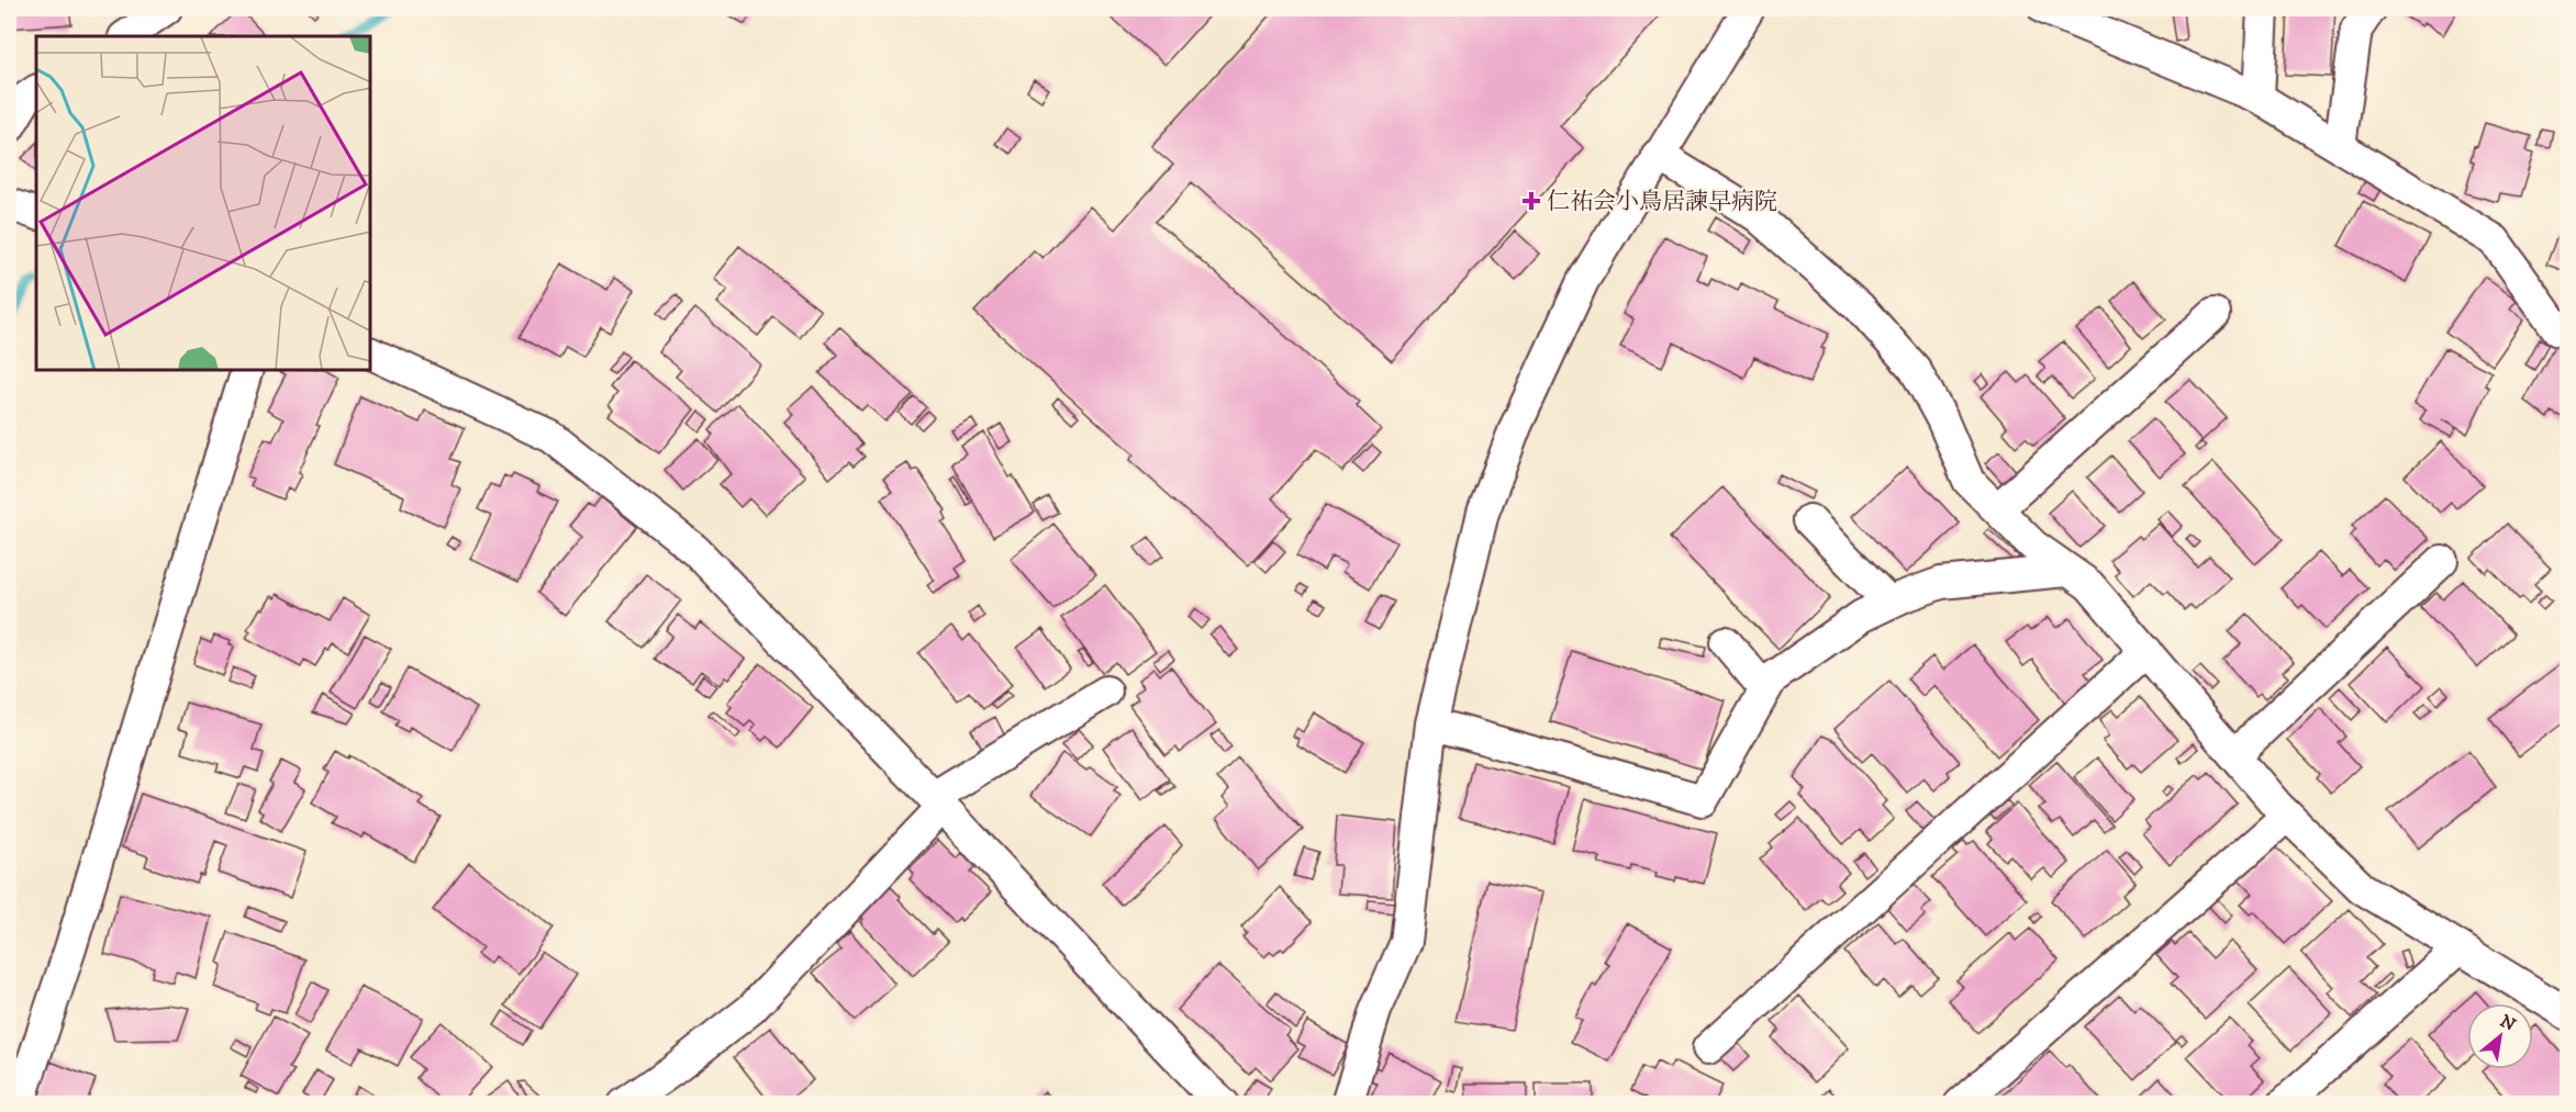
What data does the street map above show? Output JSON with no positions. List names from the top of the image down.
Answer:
{
  "places": {
    "health": ["仁祐会小鳥居諫早病院"]
  },
  "north": "top right"
}
